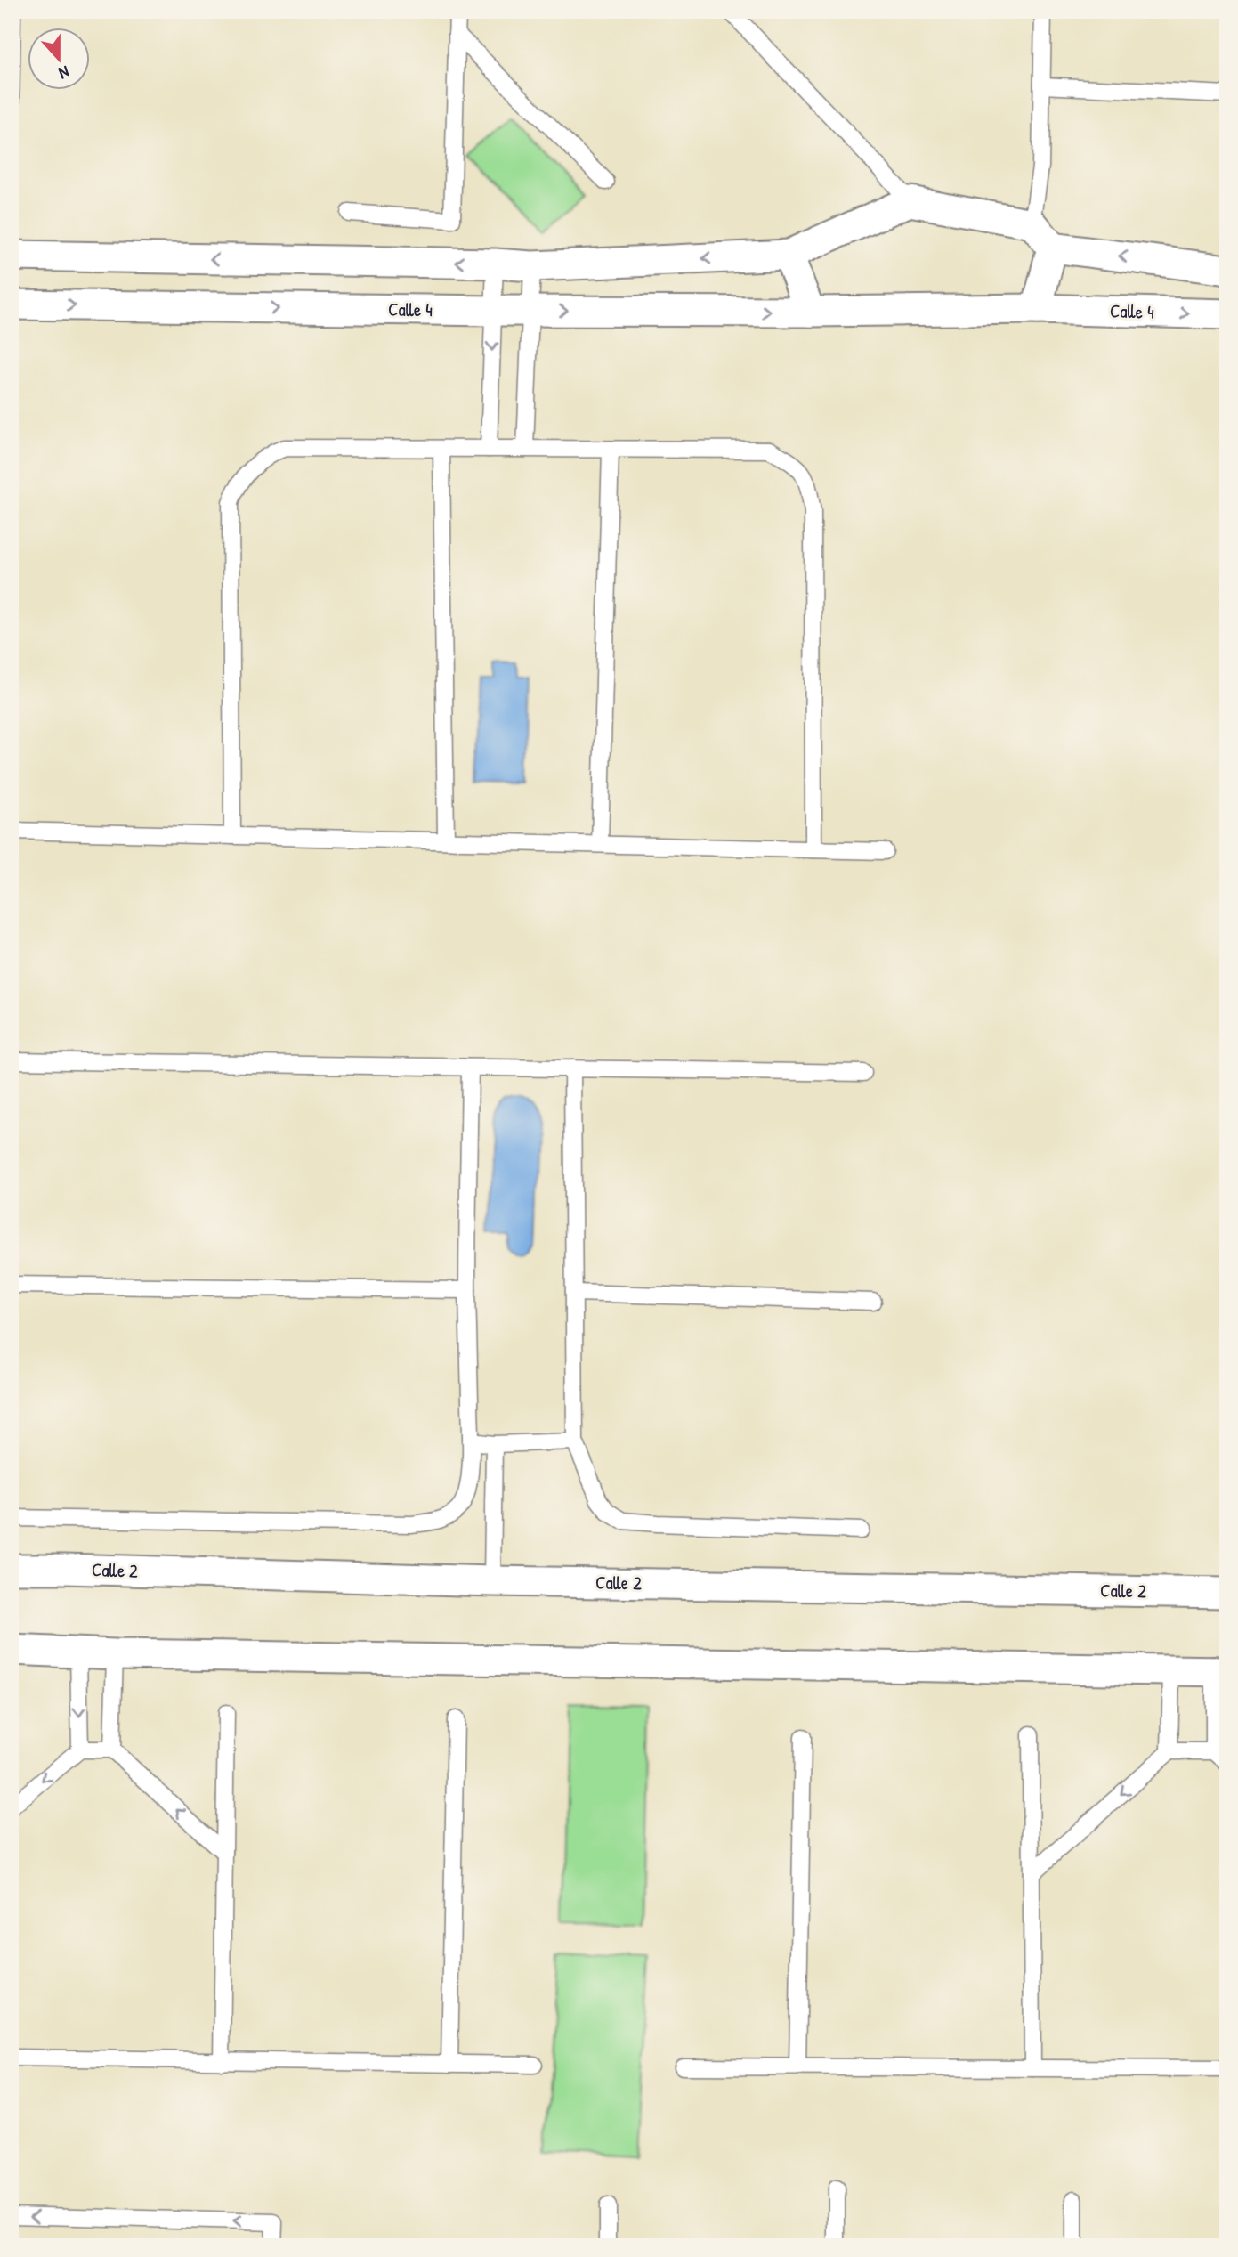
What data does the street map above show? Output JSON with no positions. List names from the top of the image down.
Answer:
{
  "streets": {
    "street": ["Calle 4", "Calle 2"]
  },
  "north": "bottom"
}
